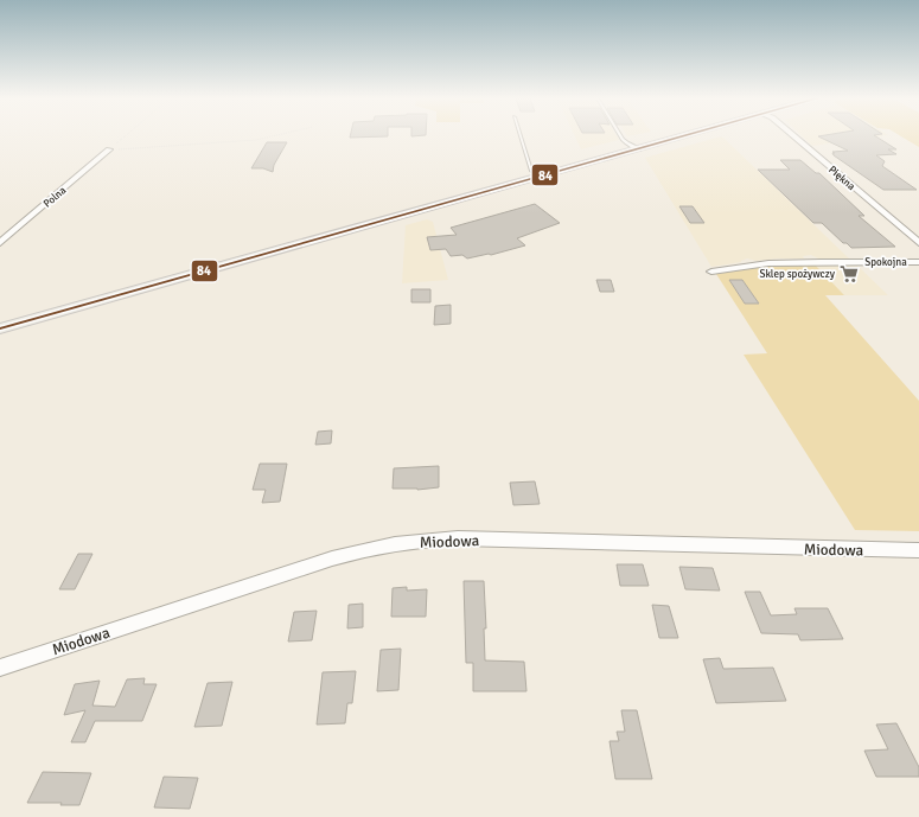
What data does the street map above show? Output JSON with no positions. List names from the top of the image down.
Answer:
{
  "streets": {
    "street": [
      "Piękna",
      "Polna",
      "Spokojna",
      "Miodowa"
    ]
  },
  "places": {
    "supermarket": ["Sklep spożywczy"]
  },
  "lines": ["transit line 84"]
}
